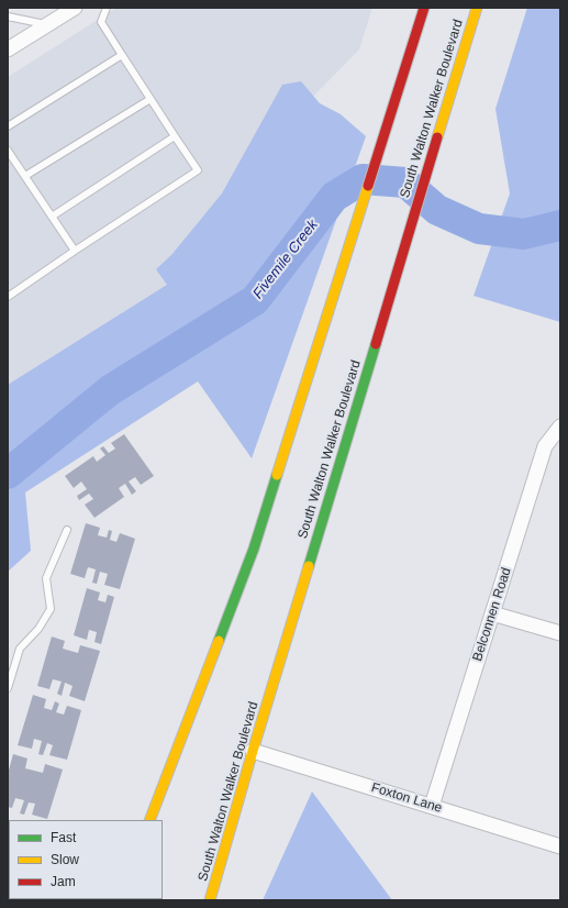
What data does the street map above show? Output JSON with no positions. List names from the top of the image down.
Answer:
{
  "streets": {
    "main road": ["South Walton Walker Boulevard"],
    "street": ["Belconnen Road", "Foxton Lane"]
  },
  "crossings": [
    ["South Walton Walker Boulevard", "Foxton Lane"],
    ["Belconnen Road", "Foxton Lane"]
  ],
  "water": ["Fivemile Creek"],
  "legend": ["Fast", "Slow", "Jam"]
}
